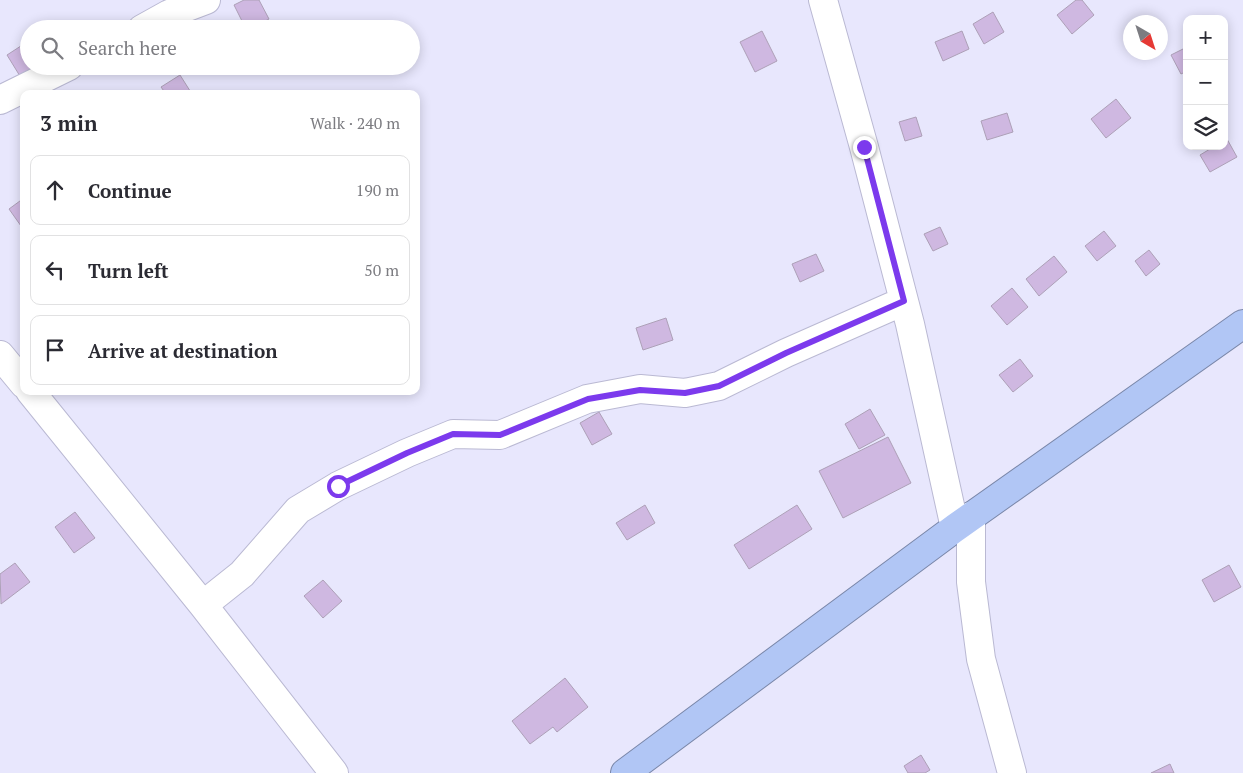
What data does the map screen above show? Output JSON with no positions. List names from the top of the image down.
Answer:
{
  "north": "bottom right",
  "page": {
    "map_buttons": ["+", "−"],
    "search": "Search here",
    "heading": ["3 min", "Walk · 240 m"],
    "list": [
      ["Continue", "190 m"],
      ["Turn left", "50 m"],
      "Arrive at destination"
    ]
  }
}
